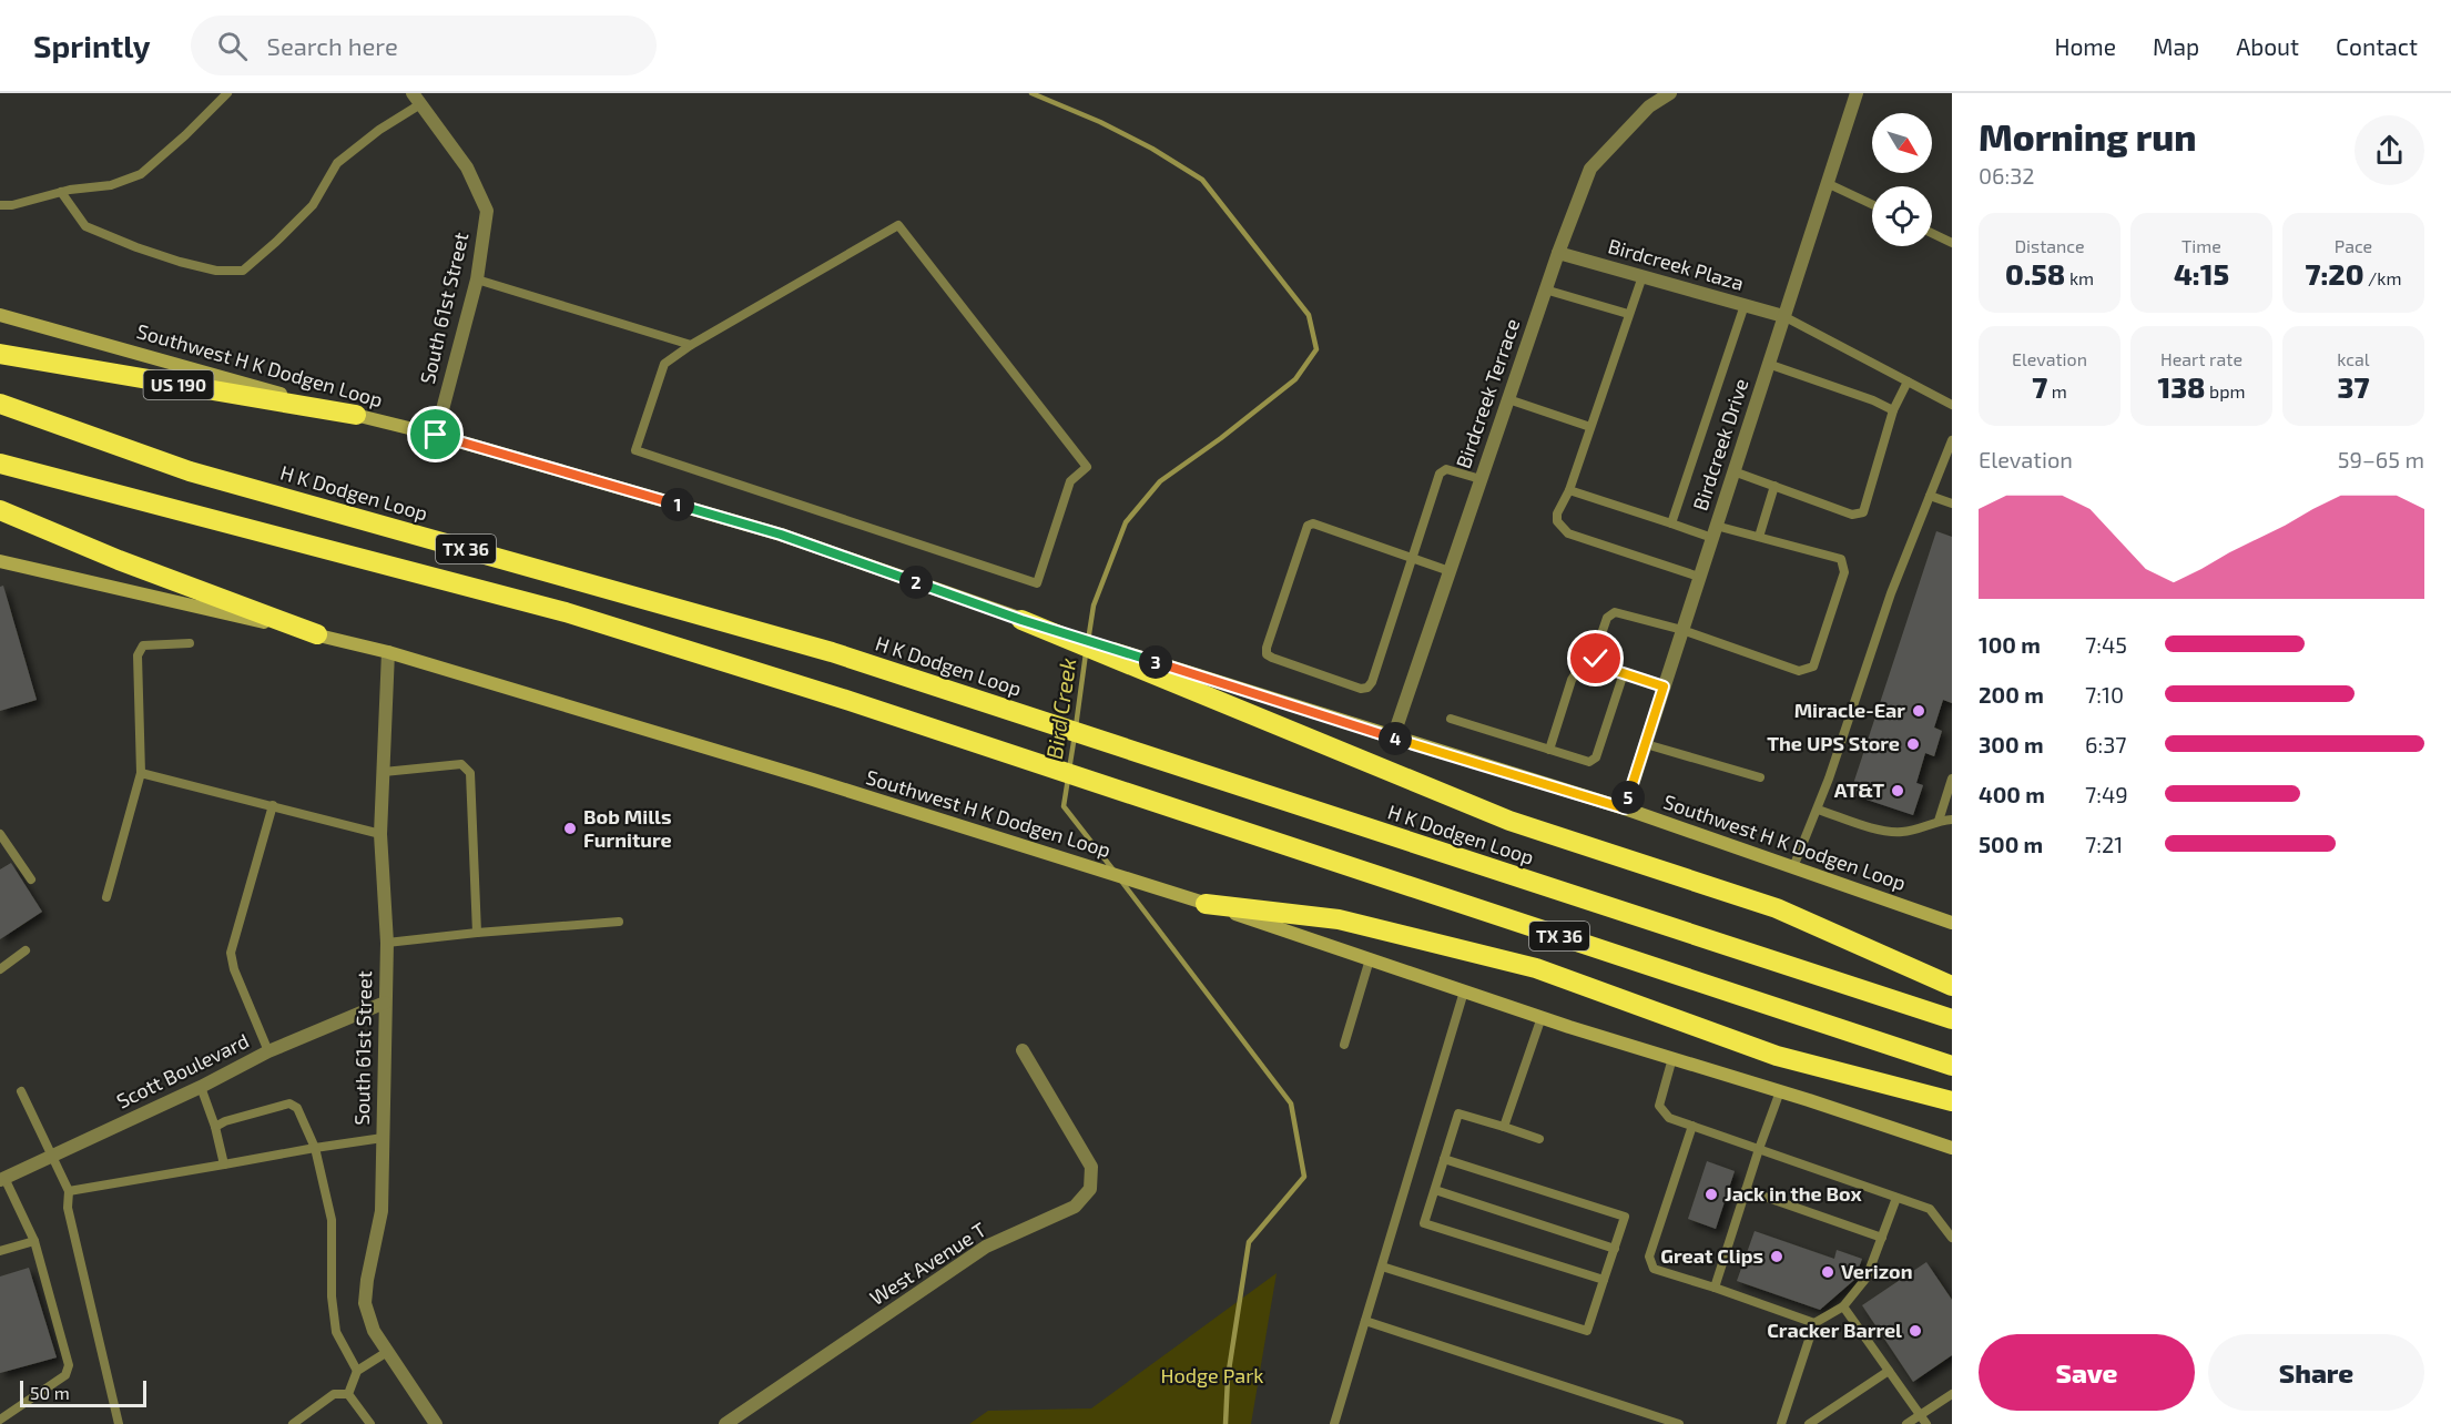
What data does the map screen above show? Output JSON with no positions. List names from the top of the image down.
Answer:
{
  "streets": {
    "highway": ["US 190", "H K Dodgen Loop", "TX 36"],
    "main road": ["Southwest H K Dodgen Loop"],
    "street": [
      "Birdcreek Plaza",
      "South 61st Street",
      "Birdcreek Terrace",
      "Birdcreek Drive",
      "Scott Boulevard",
      "West Avenue T"
    ]
  },
  "crossings": [
    ["Birdcreek Plaza", "Birdcreek Terrace"],
    ["Birdcreek Plaza", "Birdcreek Drive"],
    ["South 61st Street", "Southwest H K Dodgen Loop"],
    ["South 61st Street", "Scott Boulevard"],
    ["Southwest H K Dodgen Loop", "US 190"],
    ["Southwest H K Dodgen Loop", "Birdcreek Terrace"],
    ["Southwest H K Dodgen Loop", "Birdcreek Drive"]
  ],
  "water": ["Bird Creek"],
  "parks": ["Hodge Park"],
  "places": [
    "Miracle-Ear",
    "The UPS Store",
    "AT&T",
    "Bob Mills Furniture",
    "Jack in the Box",
    "Great Clips",
    "Verizon",
    "Cracker Barrel"
  ],
  "scale_bar": "50 m",
  "north": "bottom right",
  "page": {
    "header": "Sprintly",
    "search": "Search here",
    "nav": [
      "Home",
      "Map",
      "About",
      "Contact"
    ],
    "heading": ["Morning run", "06:32"],
    "stats": [
      ["Distance", "0.58 km"],
      ["Time", "4:15"],
      ["Pace", "7:20 /km"],
      ["Elevation", "7 m"],
      ["Heart rate", "138 bpm"],
      ["kcal", "37"]
    ],
    "chart": ["Elevation", "59–65 m"],
    "pins": [
      "1",
      "2",
      "3",
      "4",
      "5"
    ],
    "list": [
      {
        "name": "100 m",
        "note": "7:45"
      },
      {
        "name": "200 m",
        "note": "7:10"
      },
      {
        "name": "300 m",
        "note": "6:37"
      },
      {
        "name": "400 m",
        "note": "7:49"
      },
      {
        "name": "500 m",
        "note": "7:21"
      }
    ],
    "buttons": ["Save", "Share"],
    "scale": "50 m"
  }
}
